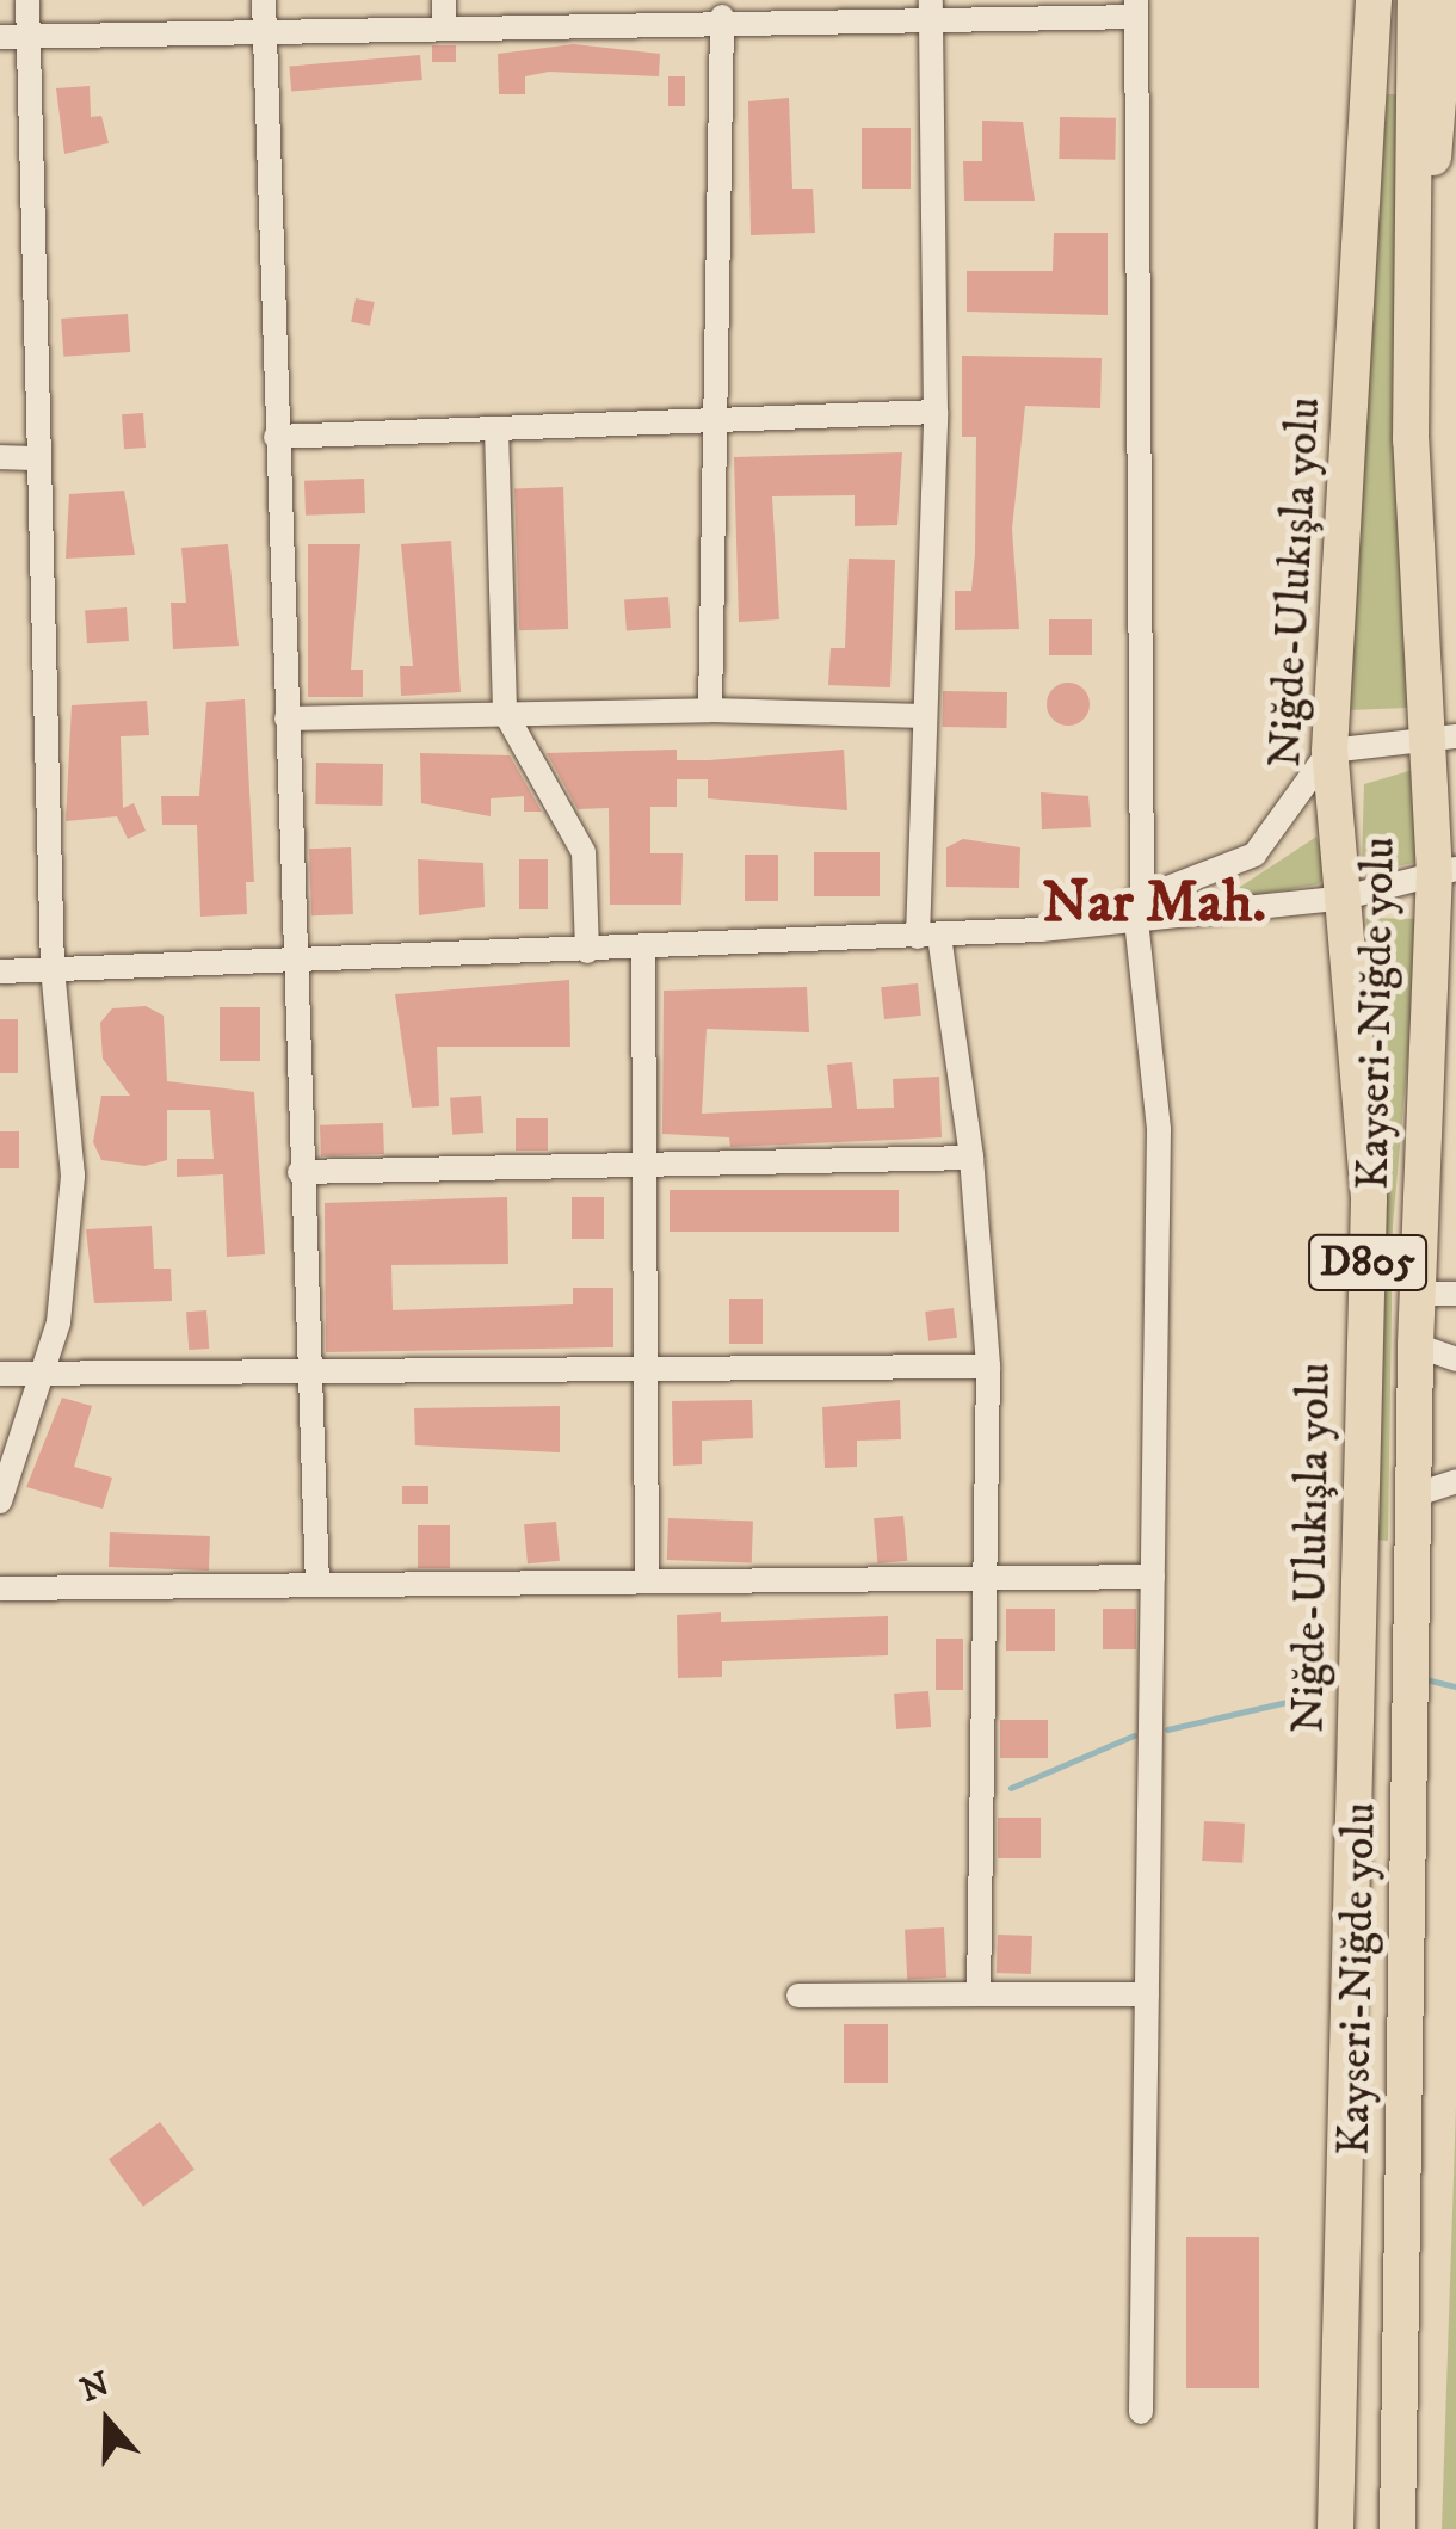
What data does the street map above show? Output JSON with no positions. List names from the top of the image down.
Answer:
{
  "streets": {
    "highway": ["Niğde-Ulukışla yolu", "Kayseri-Niğde yolu", "D805"]
  },
  "districts": ["Nar Mah."],
  "north": "top"
}
